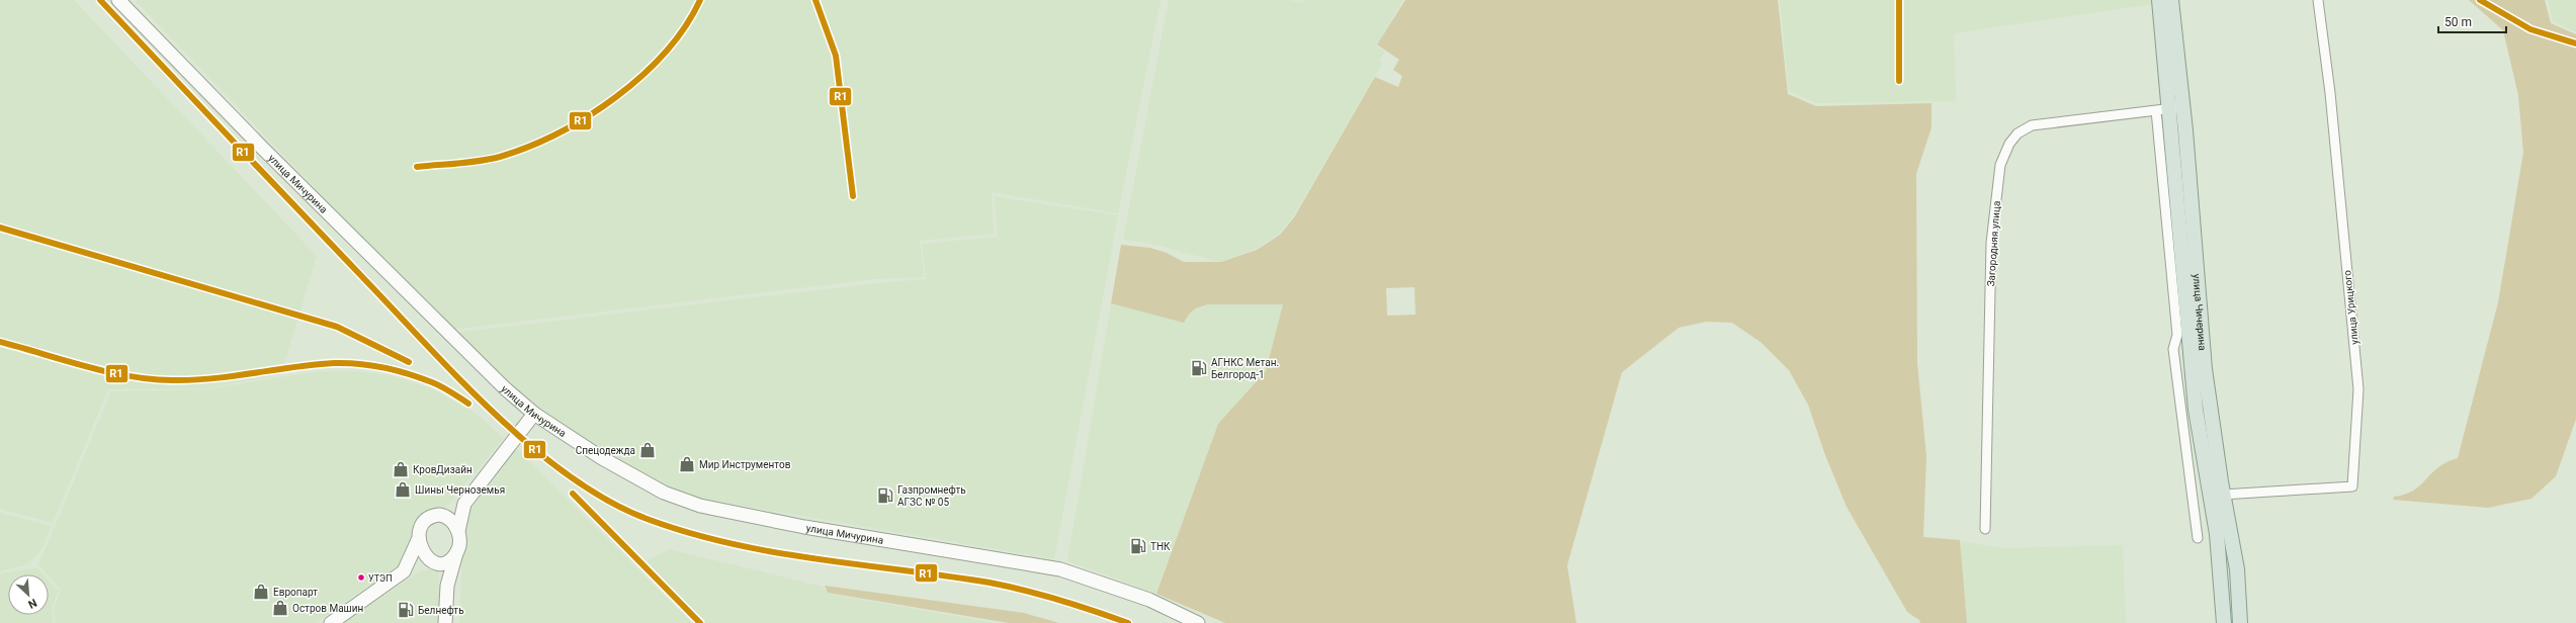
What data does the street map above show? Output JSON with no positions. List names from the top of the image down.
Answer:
{
  "streets": {
    "main road": ["улица Мичурина", "улица Чичерина"],
    "street": ["Загородняя улица", "улица Урицкого"]
  },
  "crossings": [
    ["Загородняя улица", "улица Чичерина"],
    ["улица Урицкого", "улица Чичерина"]
  ],
  "places": {
    "fuel station": [
      "АГНКС Метан. Белгород-1",
      "Газпромнефть АГЗС № 05",
      "ТНК",
      "Белнефть"
    ],
    "shop": [
      "Спецодежда",
      "Мир Инструментов",
      "КровДизайн",
      "Шины Черноземья",
      "Европарт",
      "Остров Машин"
    ],
    "other": ["УТЭП"]
  },
  "lines": ["transit line R1"],
  "scale_bar": "50 m",
  "north": "bottom right"
}
